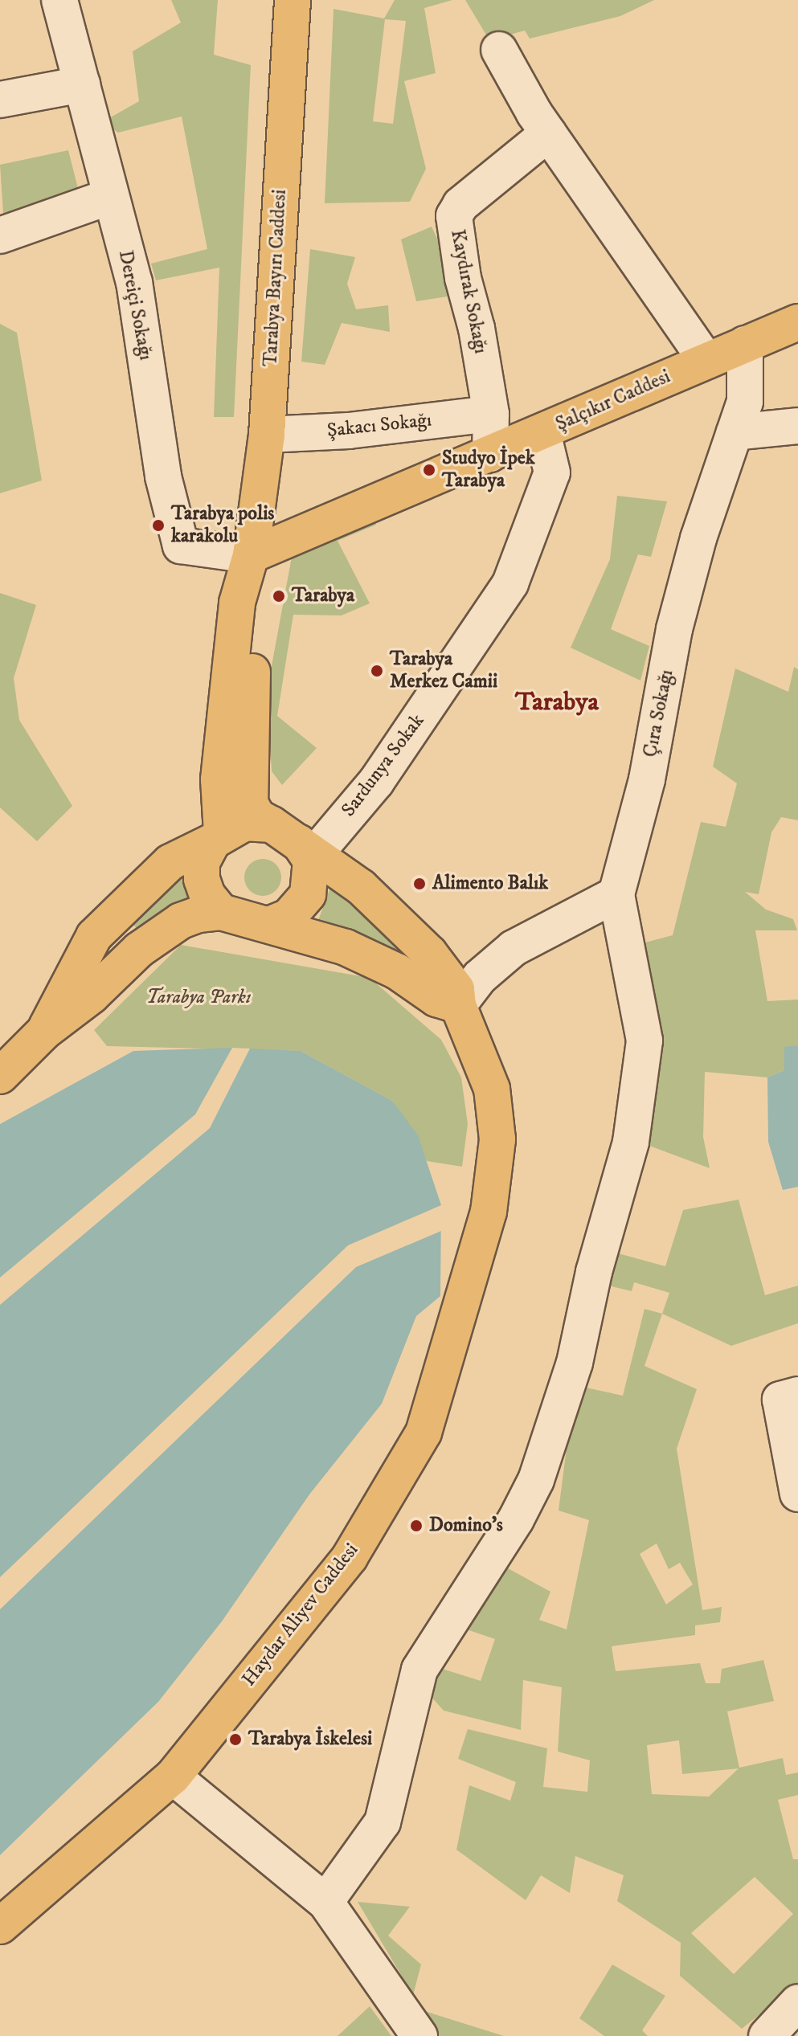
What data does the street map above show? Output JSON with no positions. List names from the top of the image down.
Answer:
{
  "streets": {
    "main road": ["Tarabya Bayırı Caddesi", "Şalçıkır Caddesi", "Haydar Aliyev Caddesi"],
    "street": [
      "Kaydırak Sokağı",
      "Dereiçi Sokağı",
      "Şakacı Sokağı",
      "Çıra Sokağı",
      "Sardunya Sokak"
    ]
  },
  "crossings": [
    ["Tarabya Bayırı Caddesi", "Dereiçi Sokağı"],
    ["Tarabya Bayırı Caddesi", "Şalçıkır Caddesi"],
    ["Tarabya Bayırı Caddesi", "Şakacı Sokağı"],
    ["Tarabya Bayırı Caddesi", "Sardunya Sokak"],
    ["Tarabya Bayırı Caddesi", "Haydar Aliyev Caddesi"],
    ["Kaydırak Sokağı", "Şalçıkır Caddesi"],
    ["Kaydırak Sokağı", "Şakacı Sokağı"],
    ["Dereiçi Sokağı", "Şalçıkır Caddesi"],
    ["Şalçıkır Caddesi", "Çıra Sokağı"],
    ["Şalçıkır Caddesi", "Sardunya Sokak"],
    ["Sardunya Sokak", "Haydar Aliyev Caddesi"]
  ],
  "districts": ["Tarabya"],
  "parks": ["Tarabya Parkı"],
  "places": [
    "Studyo İpek Tarabya",
    "Tarabya polis karakolu",
    "Tarabya",
    "Tarabya Merkez Camii",
    "Alimento Balık",
    "Domino's",
    "Tarabya İskelesi"
  ]
}
